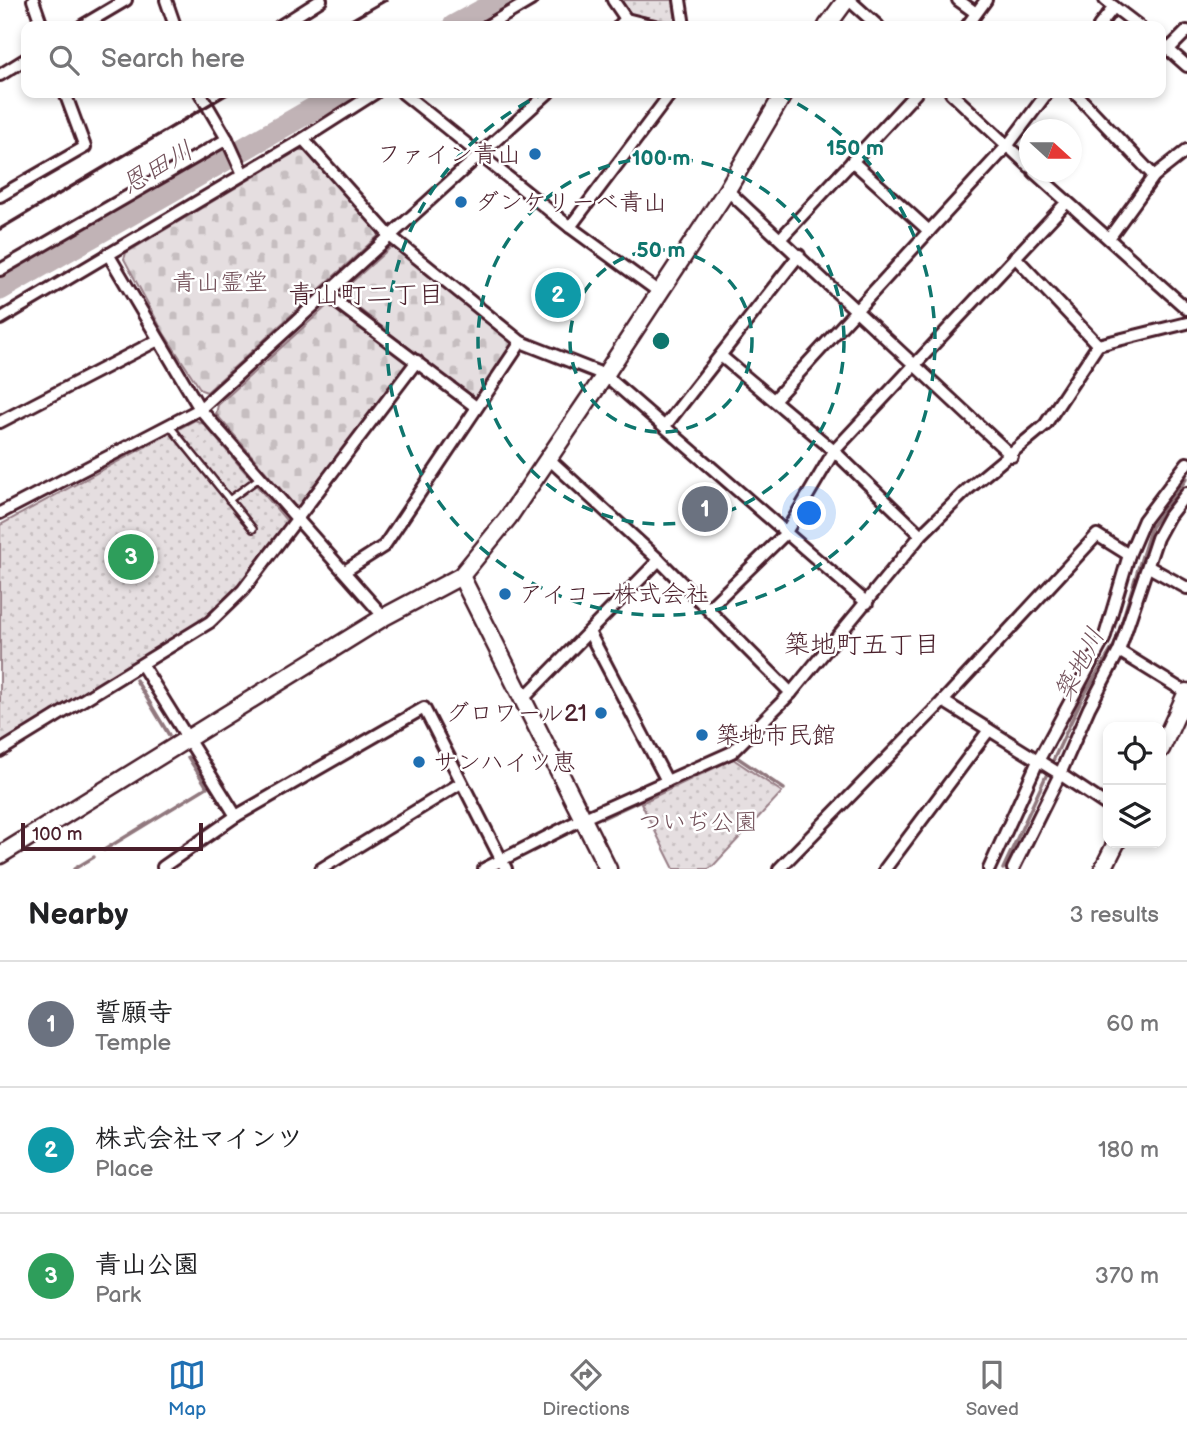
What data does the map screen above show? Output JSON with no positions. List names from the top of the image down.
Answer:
{
  "districts": ["青山町二丁目", "築地町五丁目"],
  "water": ["恩田川", "築地川"],
  "parks": ["青山霊堂", "ついぢ公園"],
  "places": [
    "ファイン青山",
    "ダンケリーベ青山",
    "アイコー株式会社",
    "グロワール21",
    "築地市民館",
    "サンハイツ恵"
  ],
  "scale_bar": "100 m",
  "north": "right",
  "page": {
    "search": "Search here",
    "pins": ["2", "1", "3"],
    "scale": "100 m",
    "heading": ["Nearby", "3 results"],
    "list": [
      {
        "mark": "1",
        "name": "誓願寺",
        "note": "Temple",
        "value": "60 m"
      },
      {
        "mark": "2",
        "name": "株式会社マインツ",
        "note": "Place",
        "value": "180 m"
      },
      {
        "mark": "3",
        "name": "青山公園",
        "note": "Park",
        "value": "370 m"
      }
    ],
    "nav": ["Map", "Directions", "Saved"]
  },
  "rings": ["150 m", "100 m", "50 m"]
}
